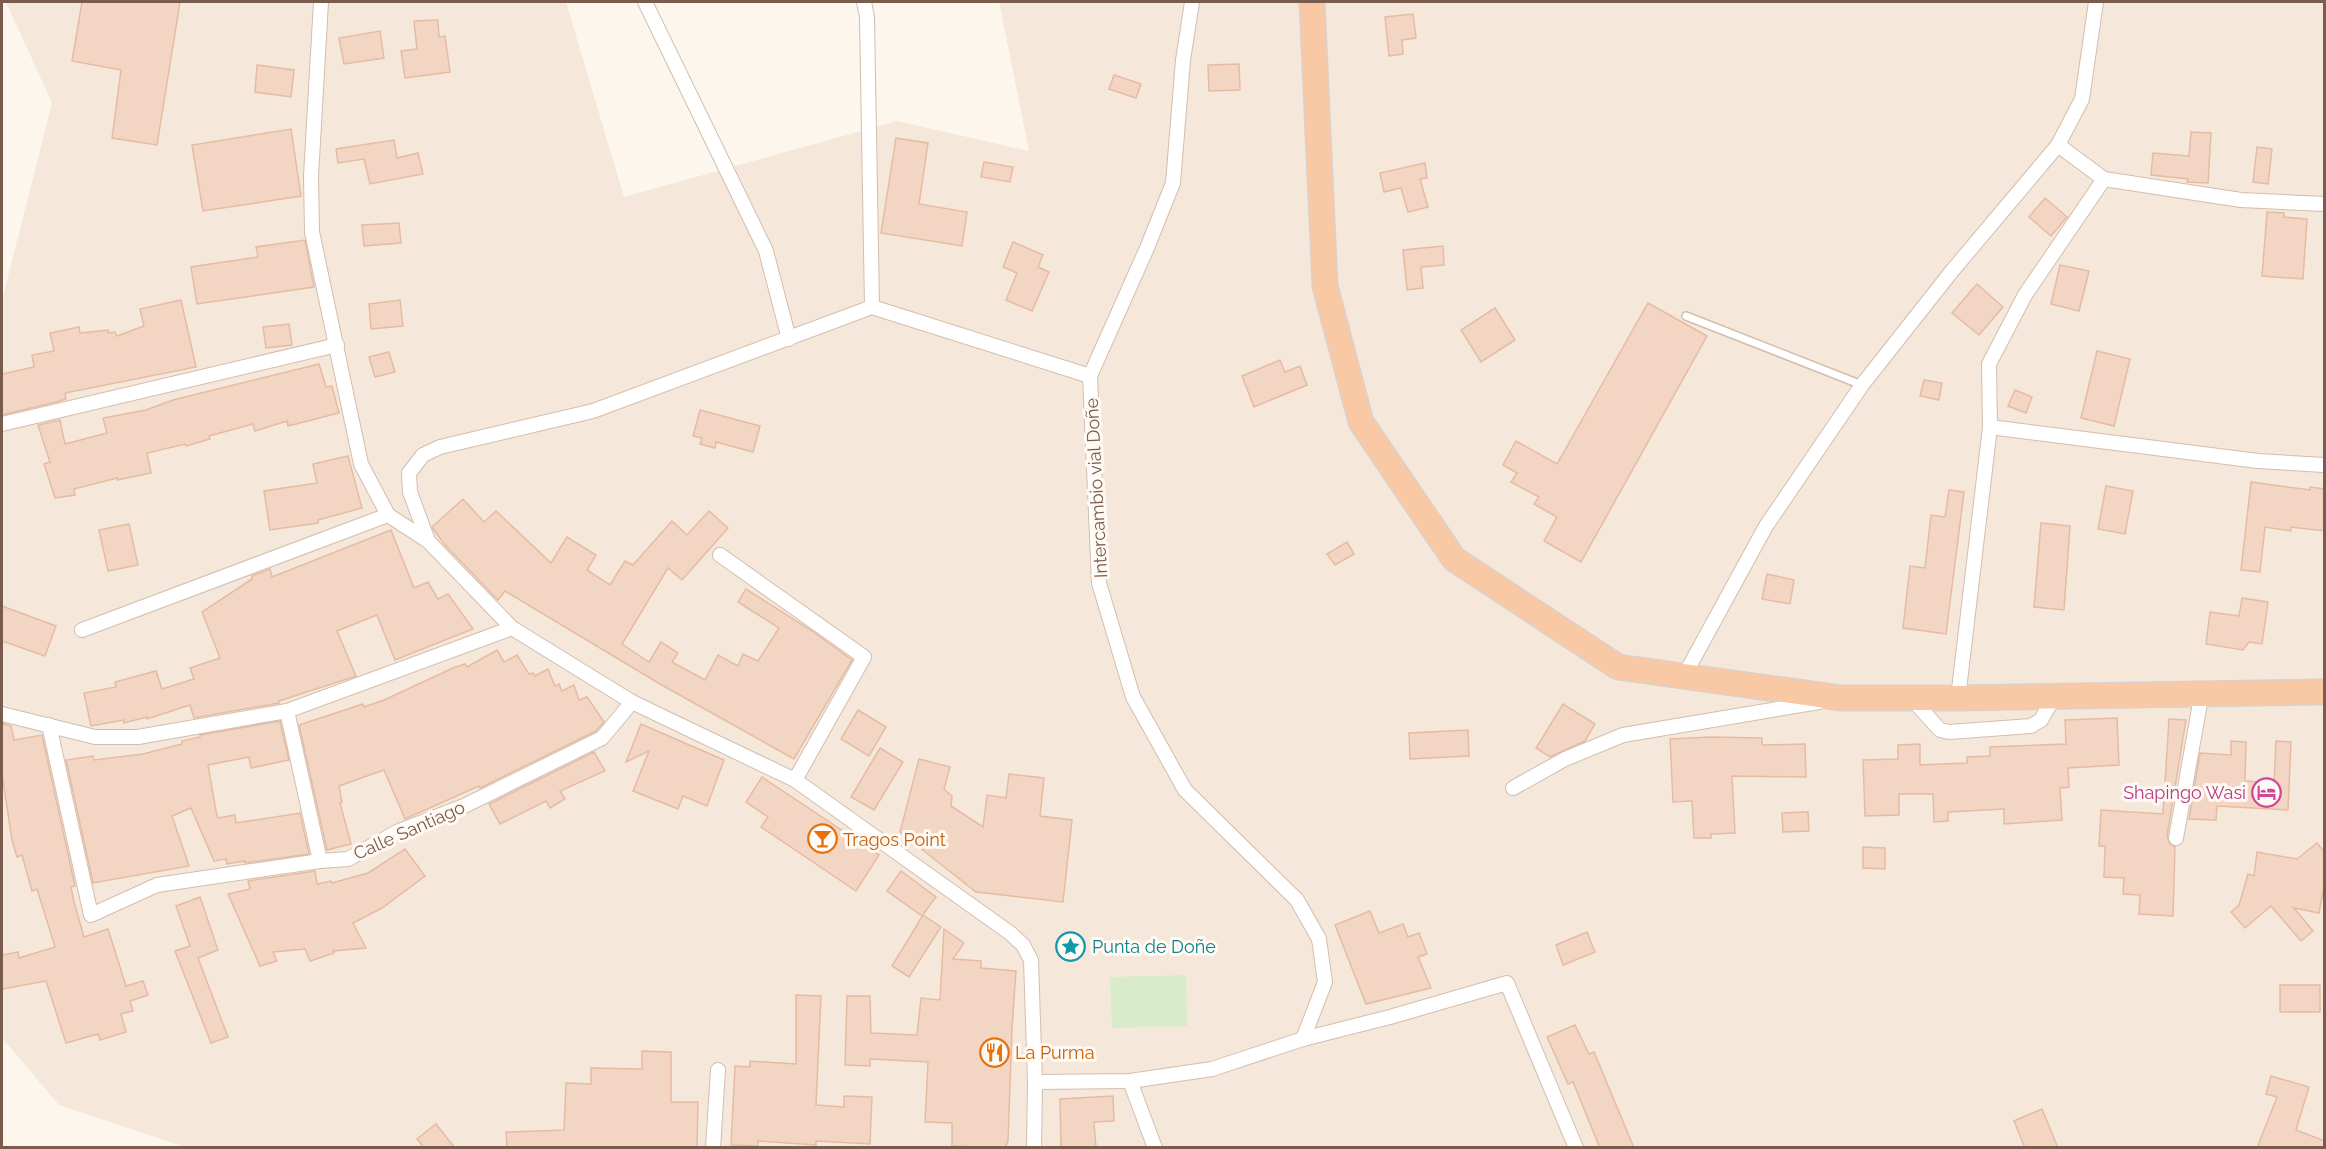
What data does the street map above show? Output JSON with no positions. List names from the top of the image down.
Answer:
{
  "streets": {
    "street": ["Intercambio vial Doñe", "Calle Santiago"]
  },
  "places": {
    "hotel": ["Shapingo Wasi"],
    "bar": ["Tragos Point"],
    "place": ["Punta de Doñe"],
    "restaurant": ["La Purma"]
  }
}
